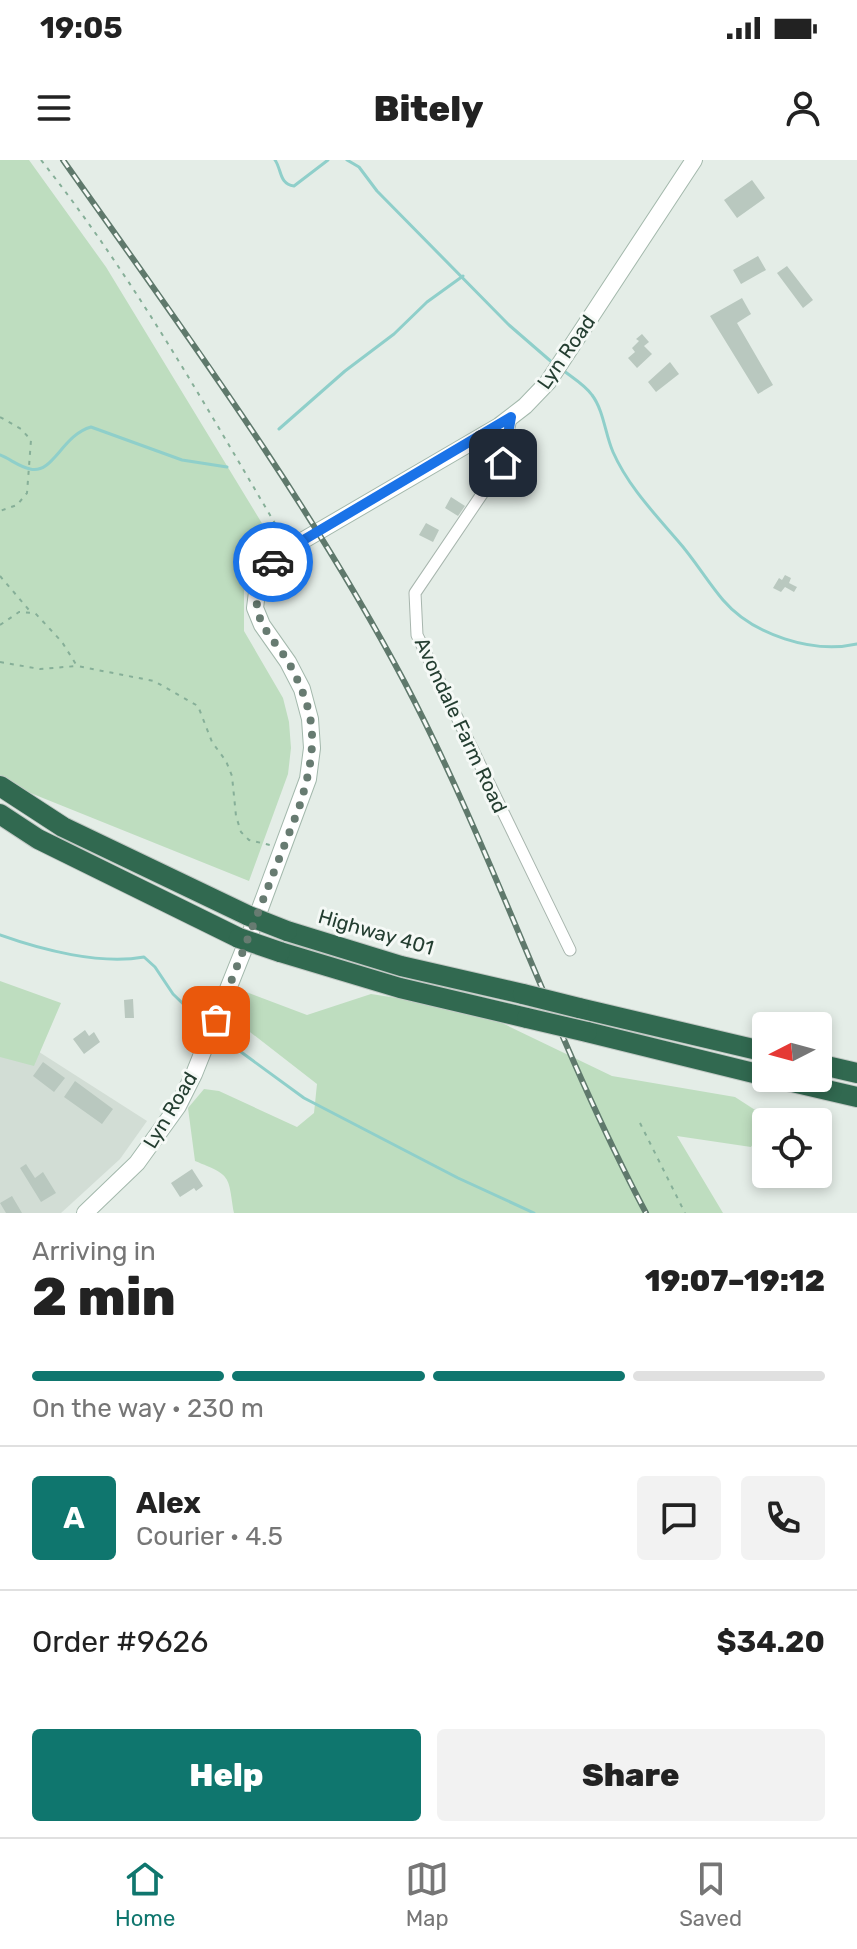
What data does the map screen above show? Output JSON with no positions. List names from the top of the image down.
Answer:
{
  "streets": {
    "highway": ["Highway 401"],
    "main road": ["Lyn Road"],
    "street": ["Avondale Farm Road"]
  },
  "crossings": [
    ["Lyn Road", "Avondale Farm Road"]
  ],
  "north": "left",
  "page": {
    "status": "19:05",
    "header": "Bitely",
    "heading": ["2 min", "Arriving in", "19:07–19:12"],
    "panel": [
      "Alex",
      "Courier · 4.5",
      "Order #9626",
      "$34.20"
    ],
    "bar": "On the way · 230 m",
    "round": "A",
    "buttons": ["Help", "Share"],
    "tabs": ["Home", "Map", "Saved"]
  }
}
